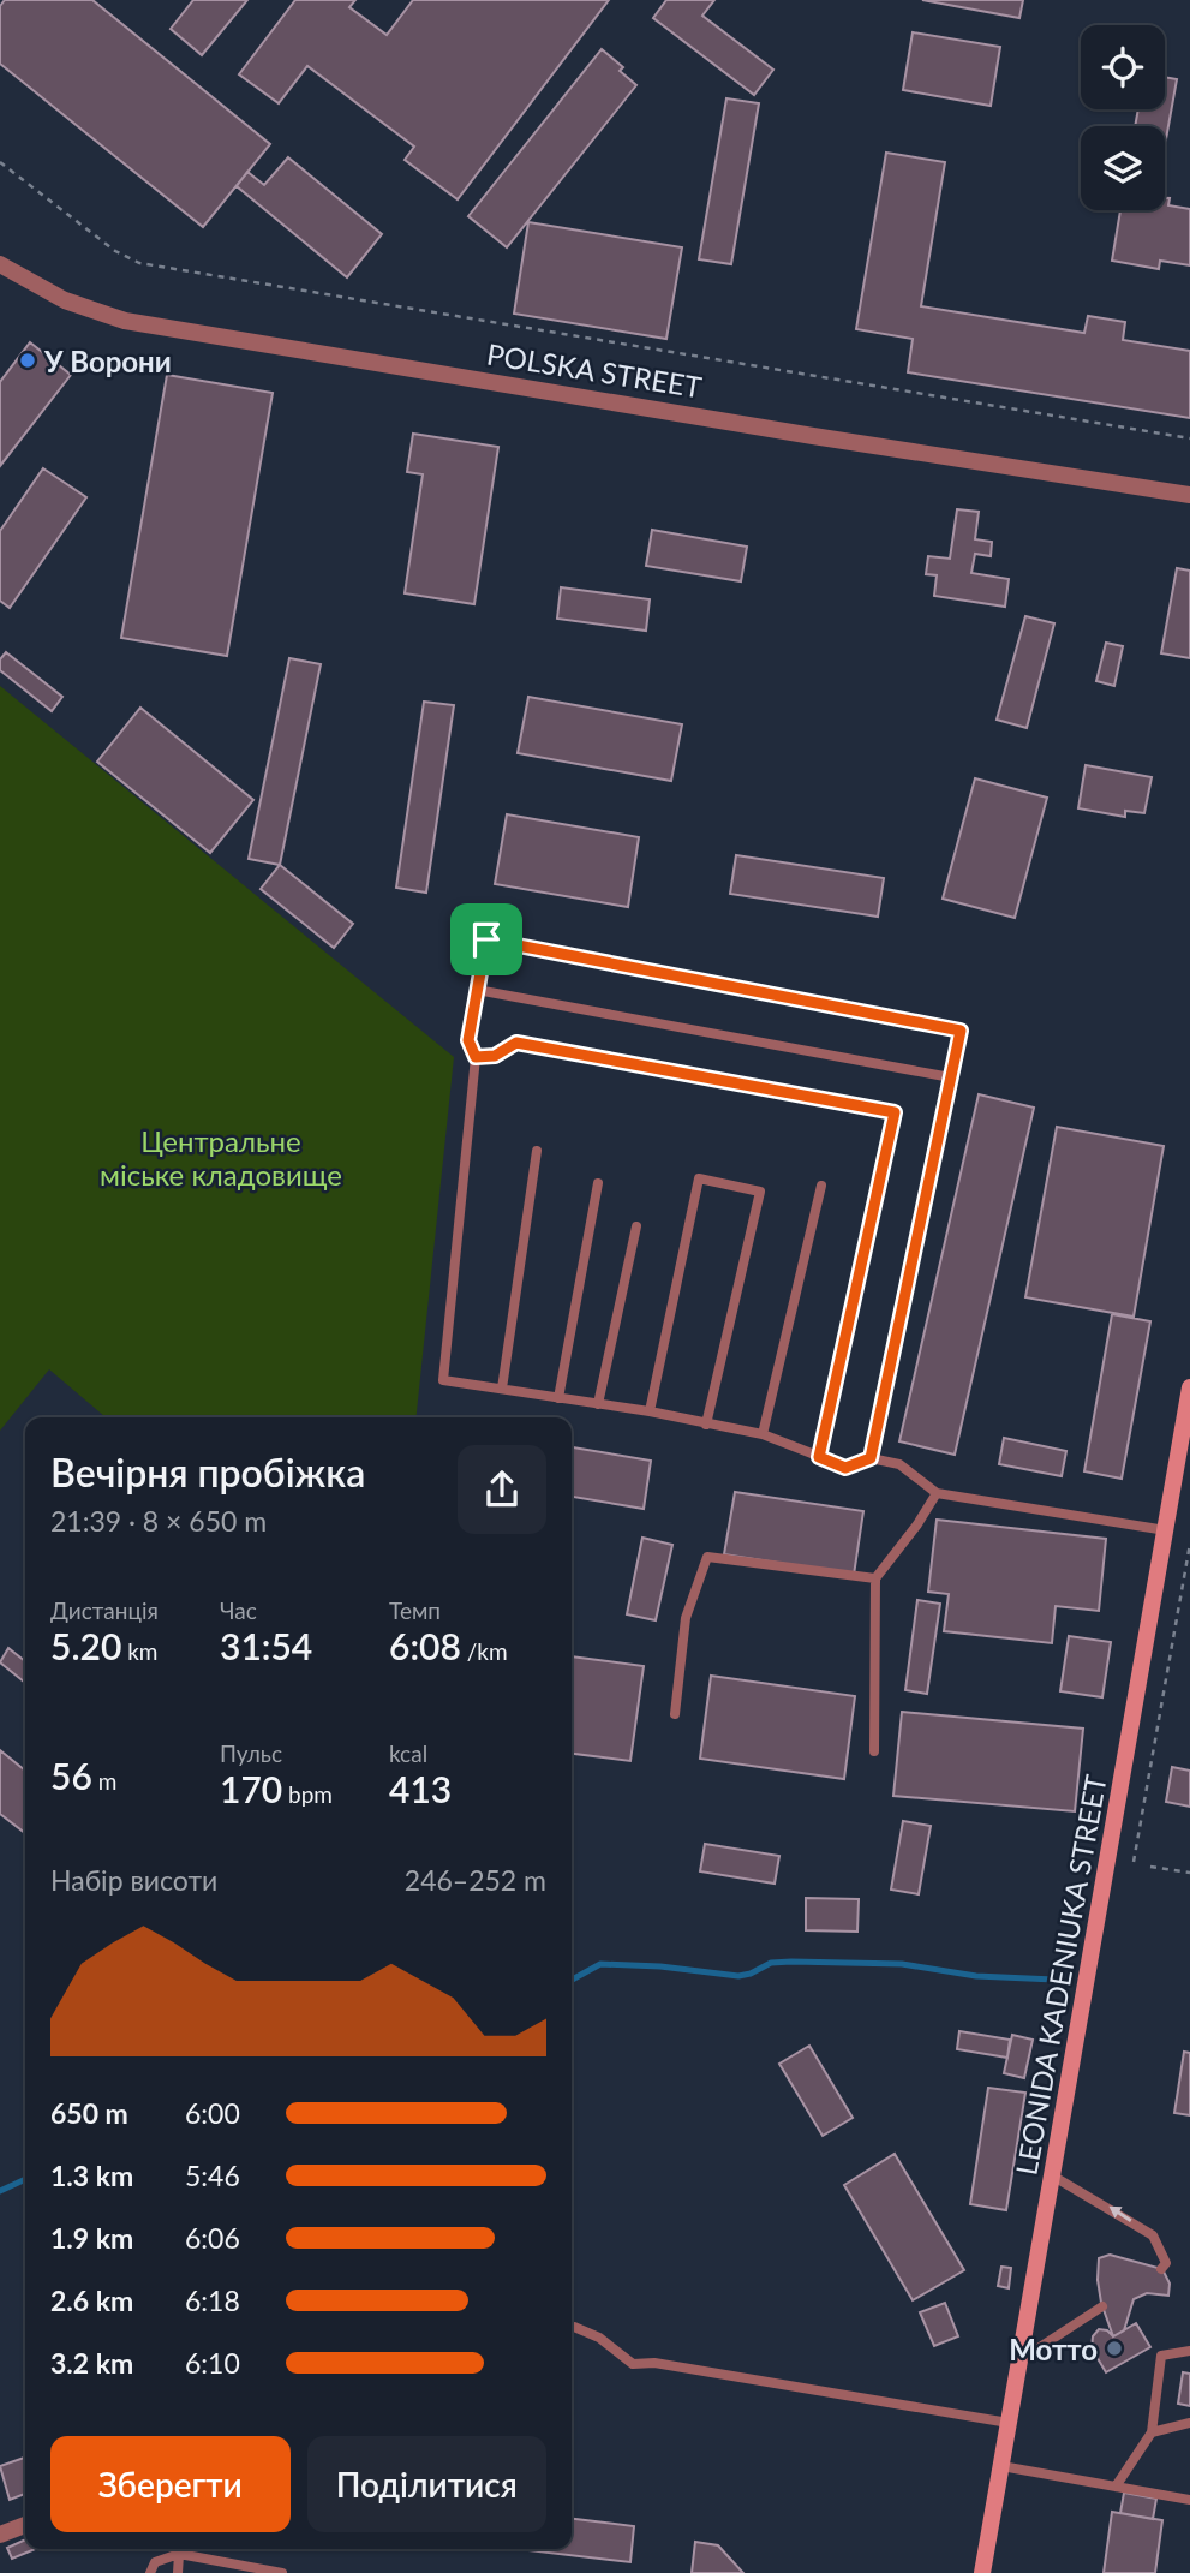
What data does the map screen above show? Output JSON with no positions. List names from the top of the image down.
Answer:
{
  "streets": {
    "street": ["POLSKA STREET", "LEONIDA KADENIUKA STREET"]
  },
  "parks": ["Центральне міське кладовище"],
  "places": ["У Ворони", "Мотто"],
  "page": {
    "heading": ["Вечірня пробіжка", "21:39 · 8 × 650 m"],
    "stats": [
      ["Дистанція", "5.20 km"],
      ["Час", "31:54"],
      ["Темп", "6:08 /km"],
      ["56 m"],
      ["Пульс", "170 bpm"],
      ["kcal", "413"]
    ],
    "chart": ["Набір висоти", "246–252 m"],
    "list": [
      {
        "name": "650 m",
        "note": "6:00"
      },
      {
        "name": "1.3 km",
        "note": "5:46"
      },
      {
        "name": "1.9 km",
        "note": "6:06"
      },
      {
        "name": "2.6 km",
        "note": "6:18"
      },
      {
        "name": "3.2 km",
        "note": "6:10"
      }
    ],
    "buttons": ["Зберегти", "Поділитися"]
  }
}
